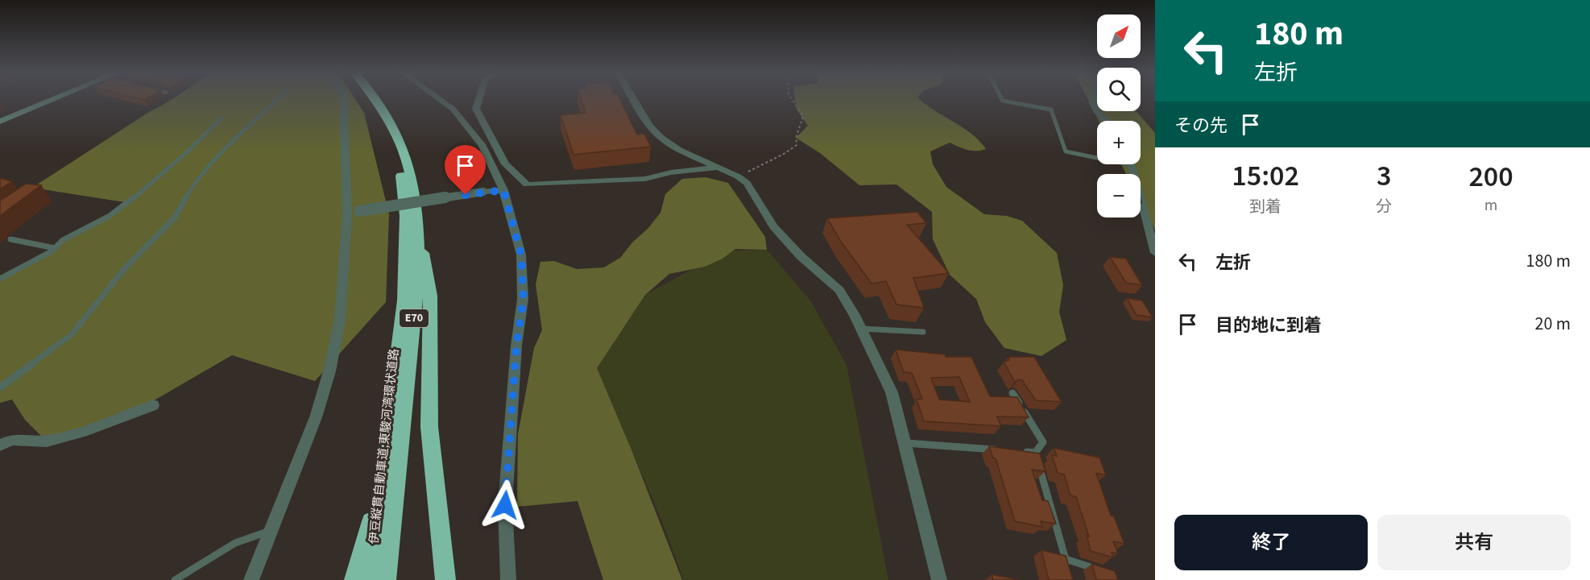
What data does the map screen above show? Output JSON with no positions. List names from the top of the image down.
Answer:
{
  "streets": {
    "highway": ["E70", "伊豆縦貫自動車道;東駿河湾環状道路"]
  },
  "north": "top right",
  "page": {
    "turn": ["180 m", "左折"],
    "map_buttons": ["+", "−"],
    "then": "その先",
    "eta": [
      "15:02",
      "到着",
      "3",
      "分",
      "200",
      "m"
    ],
    "list": [
      {
        "name": "左折",
        "value": "180 m"
      },
      {
        "name": "目的地に到着",
        "value": "20 m"
      }
    ],
    "buttons": ["終了", "共有"]
  }
}
